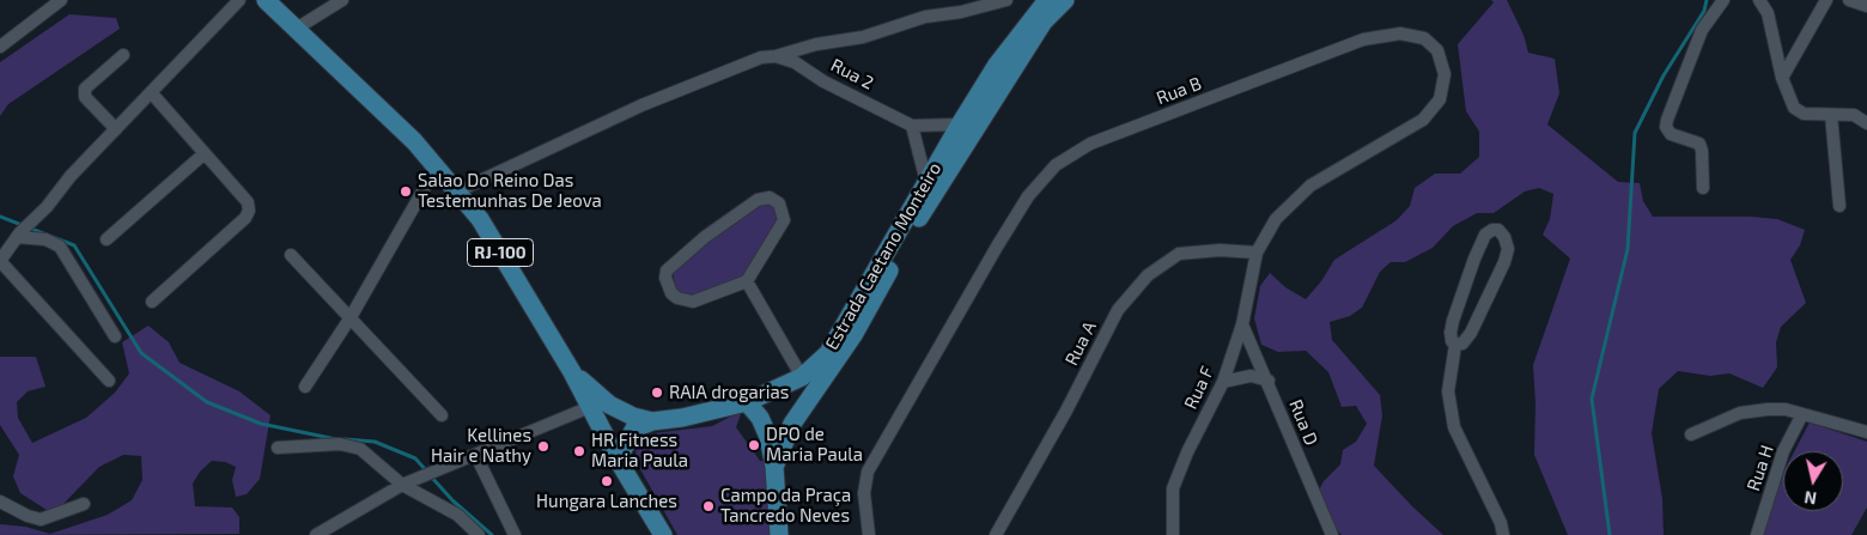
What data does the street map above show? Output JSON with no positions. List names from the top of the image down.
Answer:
{
  "streets": {
    "main road": ["RJ-100", "Estrada Caetano Monteiro"],
    "street": [
      "Rua 2",
      "Rua B",
      "Rua A",
      "Rua F",
      "Rua D",
      "Rua H"
    ]
  },
  "crossings": [
    ["Rua 2", "Estrada Caetano Monteiro"],
    ["Rua B", "Rua A"],
    ["Rua B", "Rua F"],
    ["RJ-100", "Estrada Caetano Monteiro"],
    ["Rua A", "Rua F"],
    ["Rua F", "Rua D"]
  ],
  "places": [
    "Salao Do Reino Das Testemunhas De Jeova",
    "RAIA drogarias",
    "DPO de Maria Paula",
    "Kellines Hair e Nathy",
    "HR Fitness Maria Paula",
    "Hungara Lanches",
    "Campo da Praça Tancredo Neves"
  ],
  "north": "bottom"
}
